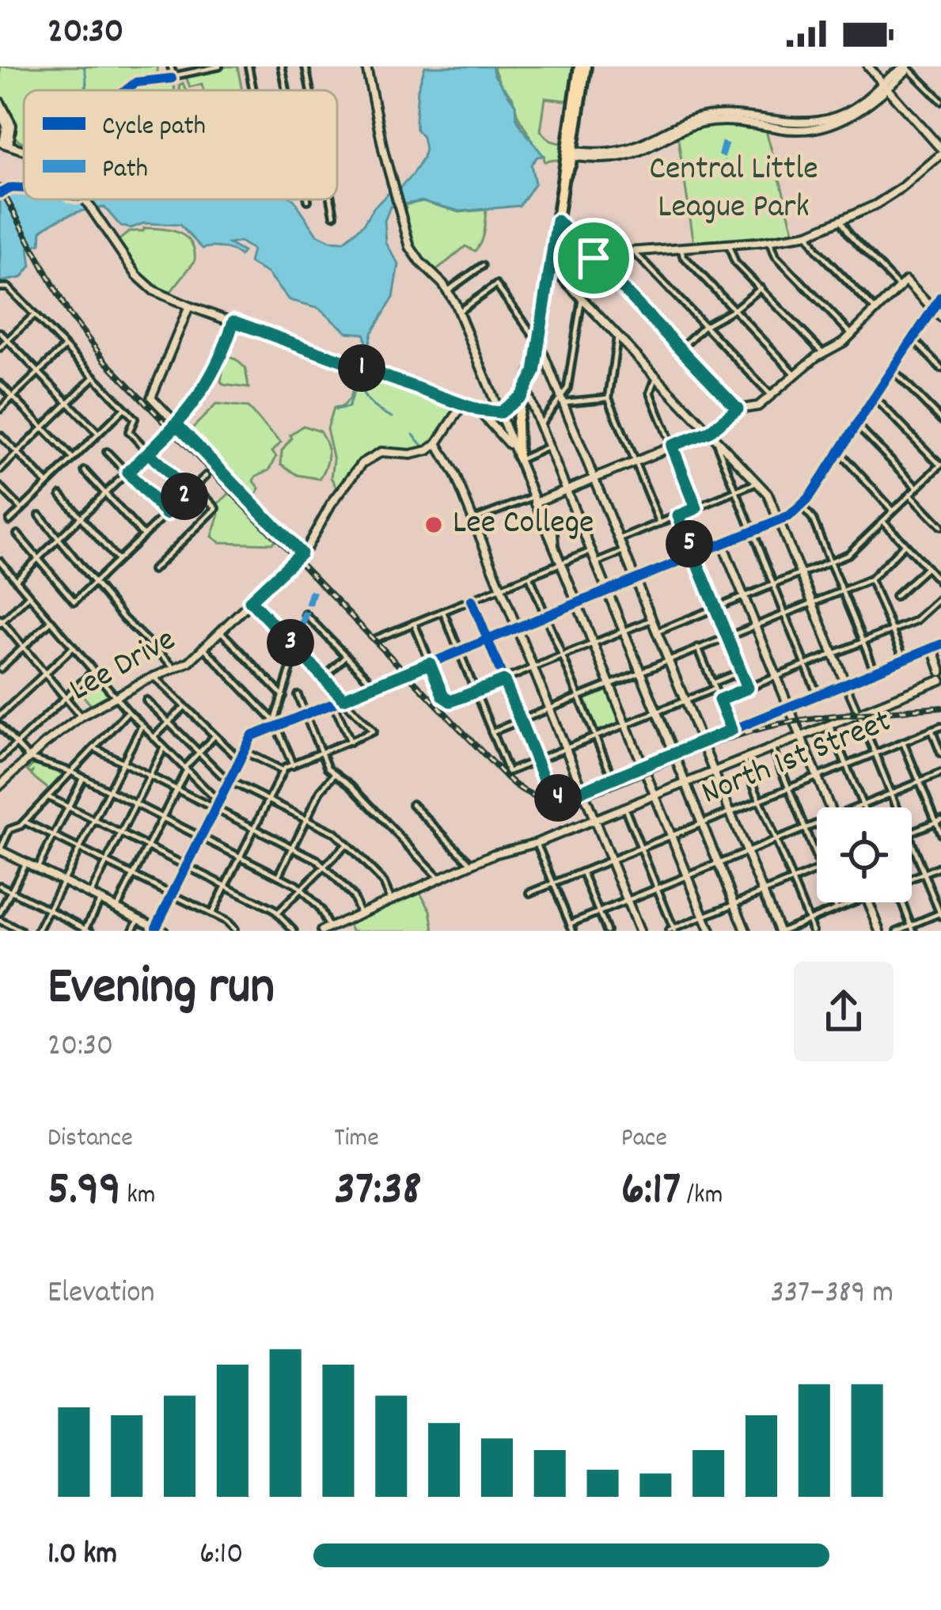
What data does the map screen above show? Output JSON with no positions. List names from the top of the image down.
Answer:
{
  "streets": {
    "street": ["Lee Drive", "North 1st Street"]
  },
  "parks": ["Central Little League Park"],
  "places": ["Lee College"],
  "legend": ["Cycle path", "Path"],
  "page": {
    "status": "20:30",
    "pins": [
      "1",
      "2",
      "5",
      "3",
      "4"
    ],
    "heading": ["Evening run", "20:30"],
    "stats": [
      ["Distance", "5.99 km"],
      ["Time", "37:38"],
      ["Pace", "6:17 /km"]
    ],
    "chart": ["Elevation", "337–389 m"],
    "list": [
      {
        "name": "1.0 km",
        "note": "6:10"
      }
    ]
  }
}
